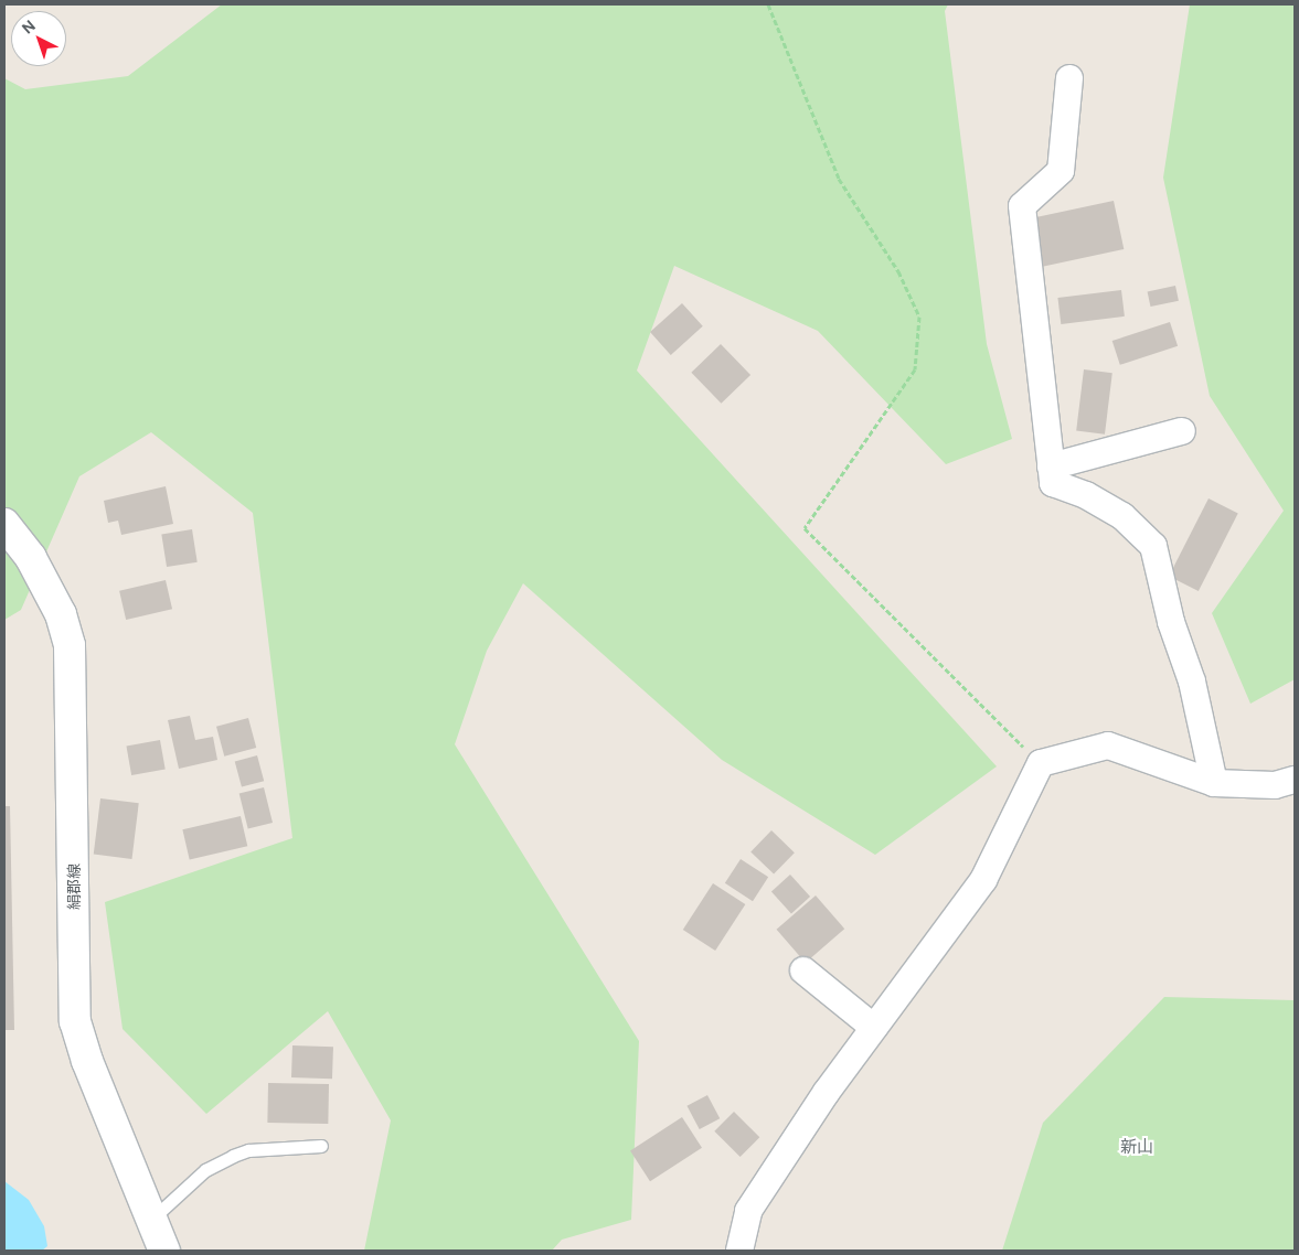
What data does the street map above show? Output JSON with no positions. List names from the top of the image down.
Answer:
{
  "streets": {
    "main road": ["絹郡線"]
  },
  "districts": ["新山"],
  "north": "top left"
}
